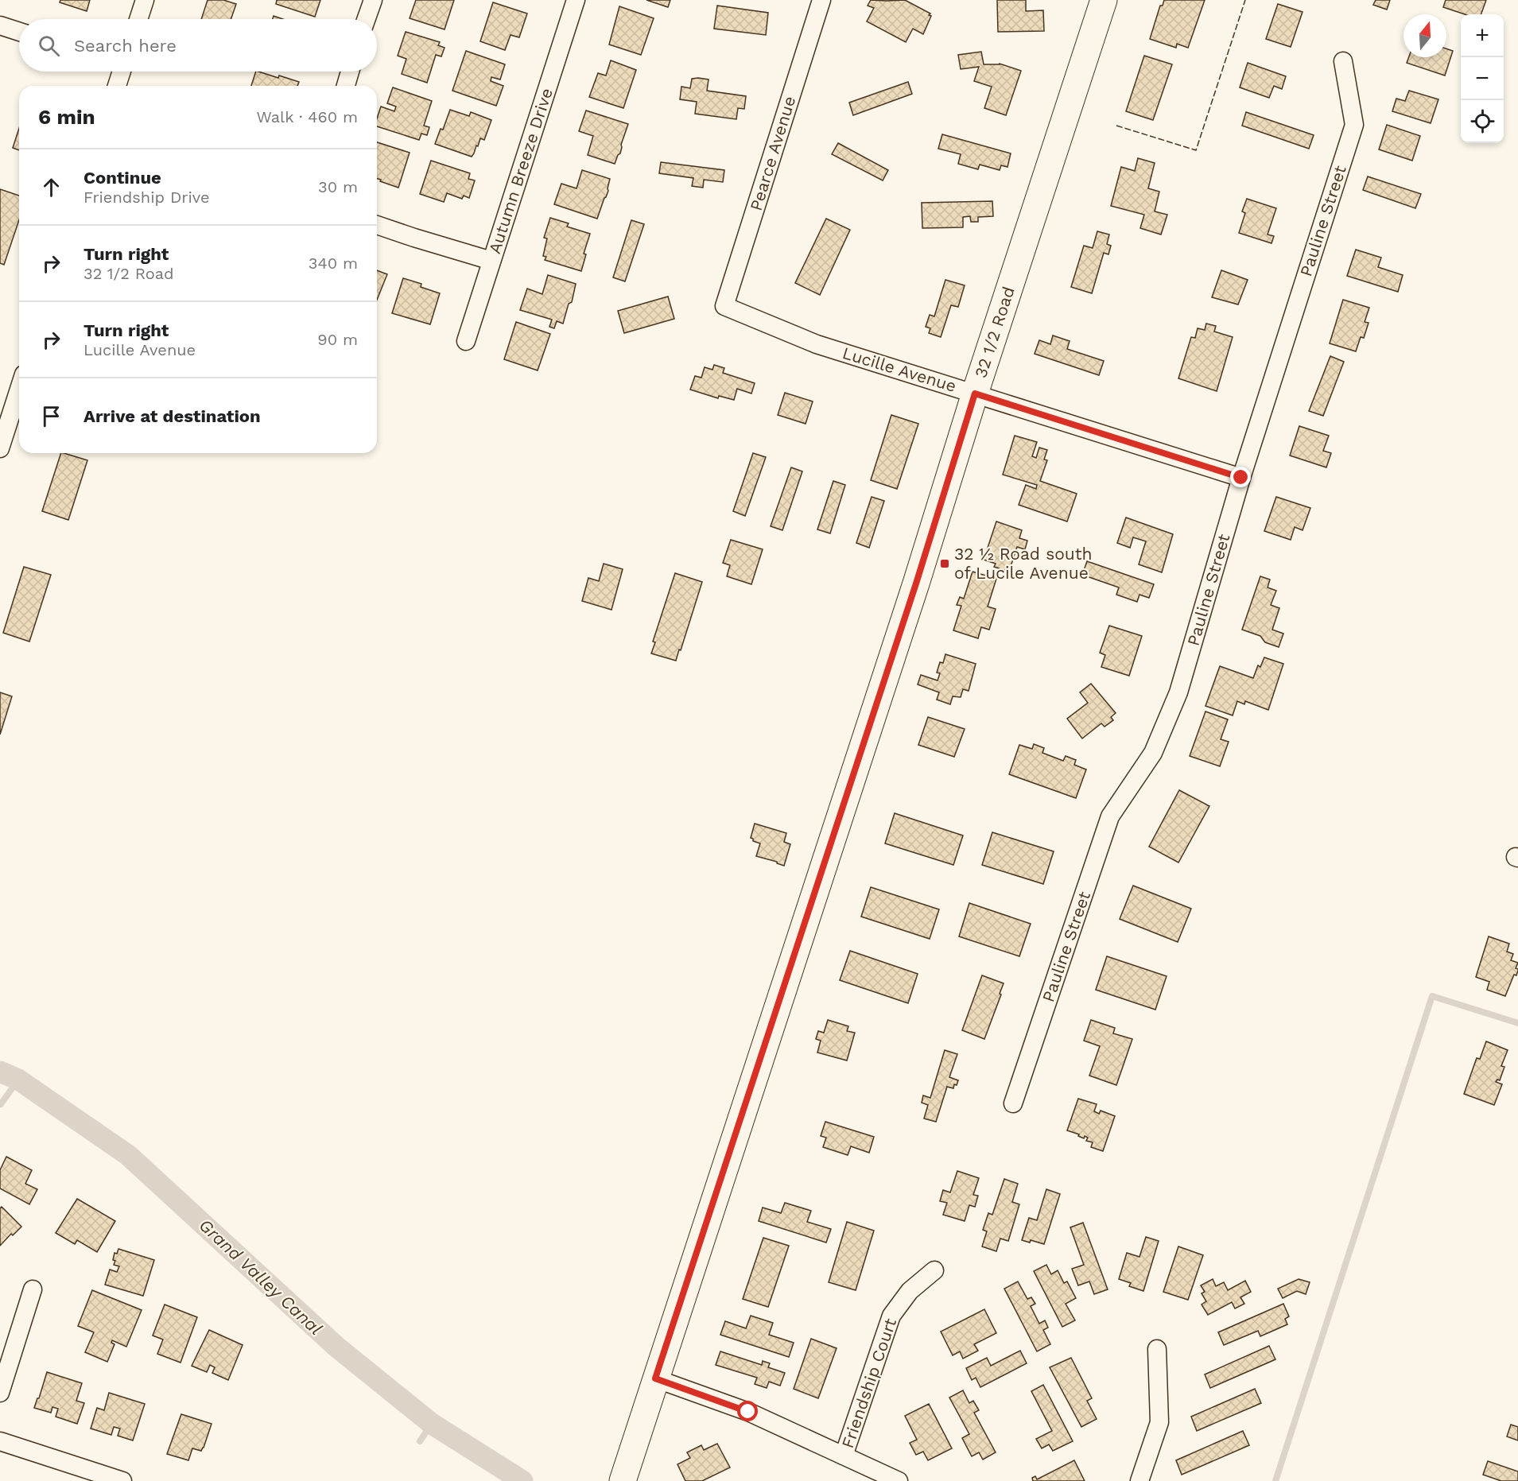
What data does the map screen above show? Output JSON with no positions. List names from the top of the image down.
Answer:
{
  "streets": {
    "street": [
      "Pearce Avenue",
      "Autumn Breeze Drive",
      "Pauline Street",
      "32 1/2 Road",
      "Lucille Avenue",
      "Friendship Court"
    ]
  },
  "crossings": [
    ["Pearce Avenue", "Lucille Avenue"],
    ["Pauline Street", "Lucille Avenue"],
    ["32 1/2 Road", "Lucille Avenue"]
  ],
  "water": ["Grand Valley Canal"],
  "places": {
    "transit": ["32 ½ Road south of Lucile Avenue"]
  },
  "north": "top",
  "page": {
    "map_buttons": ["+", "−"],
    "search": "Search here",
    "heading": ["6 min", "Walk · 460 m"],
    "list": [
      ["Continue", "Friendship Drive", "30 m"],
      ["Turn right", "32 1/2 Road", "340 m"],
      ["Turn right", "Lucille Avenue", "90 m"],
      "Arrive at destination"
    ]
  }
}
